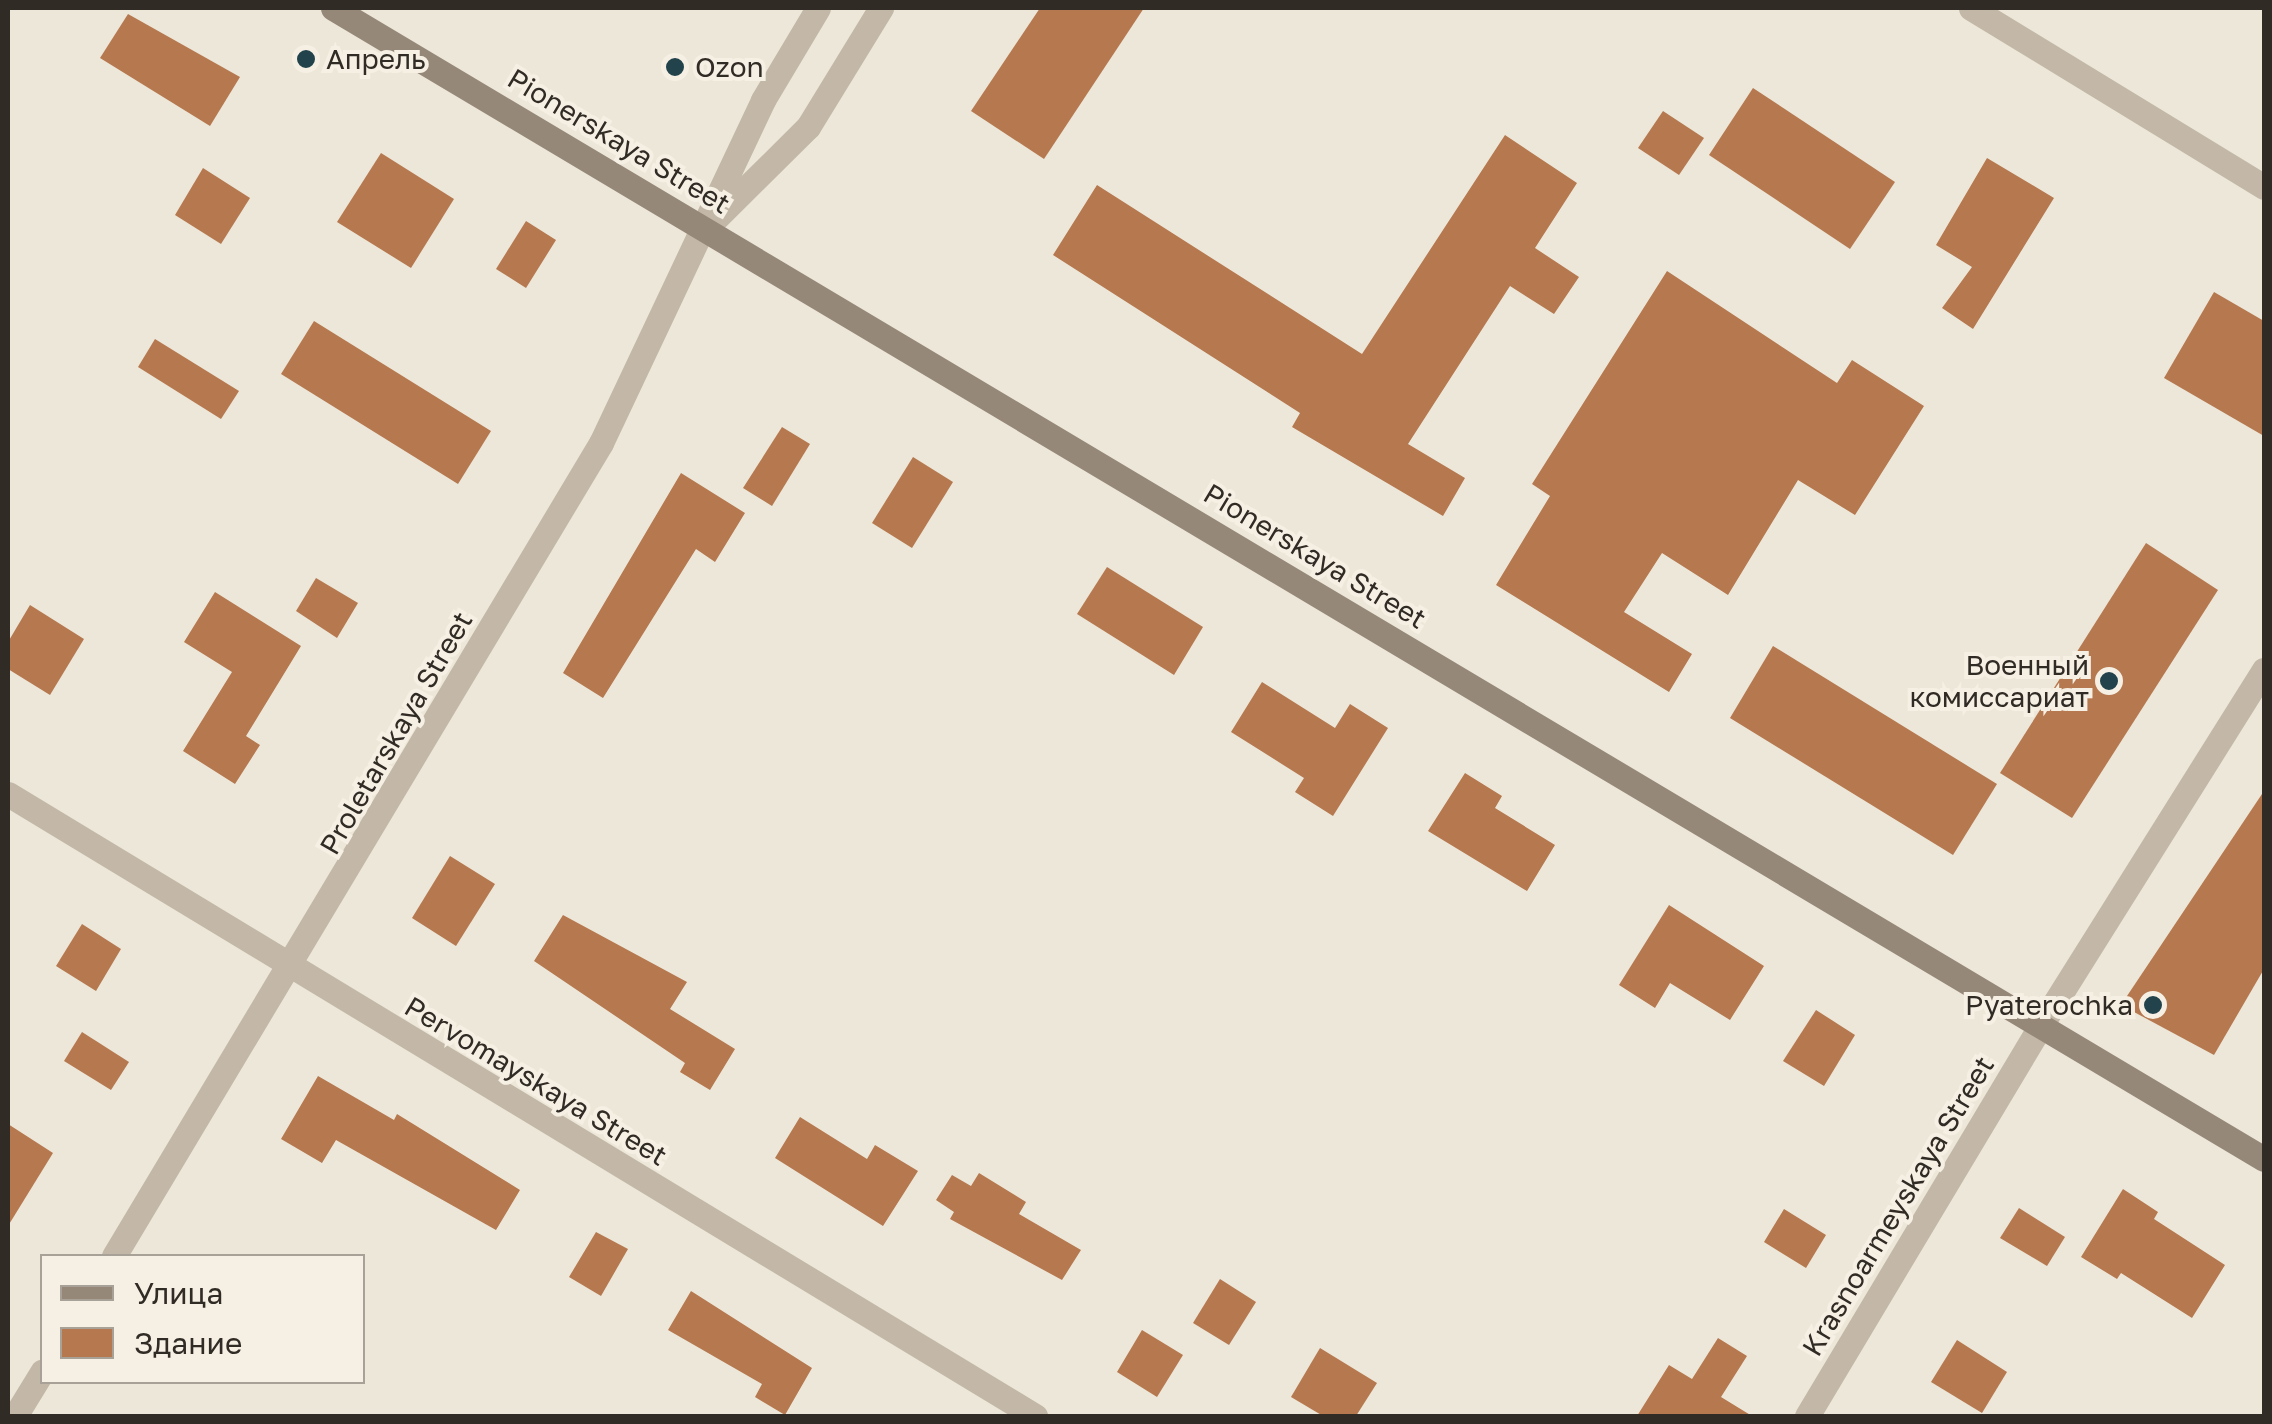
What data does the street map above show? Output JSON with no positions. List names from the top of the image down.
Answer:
{
  "streets": {
    "main road": ["Pionerskaya Street"],
    "street": ["Proletarskaya Street", "Pervomayskaya Street", "Krasnoarmeyskaya Street"]
  },
  "crossings": [
    ["Pionerskaya Street", "Proletarskaya Street"],
    ["Pionerskaya Street", "Krasnoarmeyskaya Street"],
    ["Proletarskaya Street", "Pervomayskaya Street"]
  ],
  "places": [
    "Апрель",
    "Ozon",
    "Военный комиссариат",
    "Pyaterochka"
  ],
  "legend": ["Улица", "Здание"]
}
